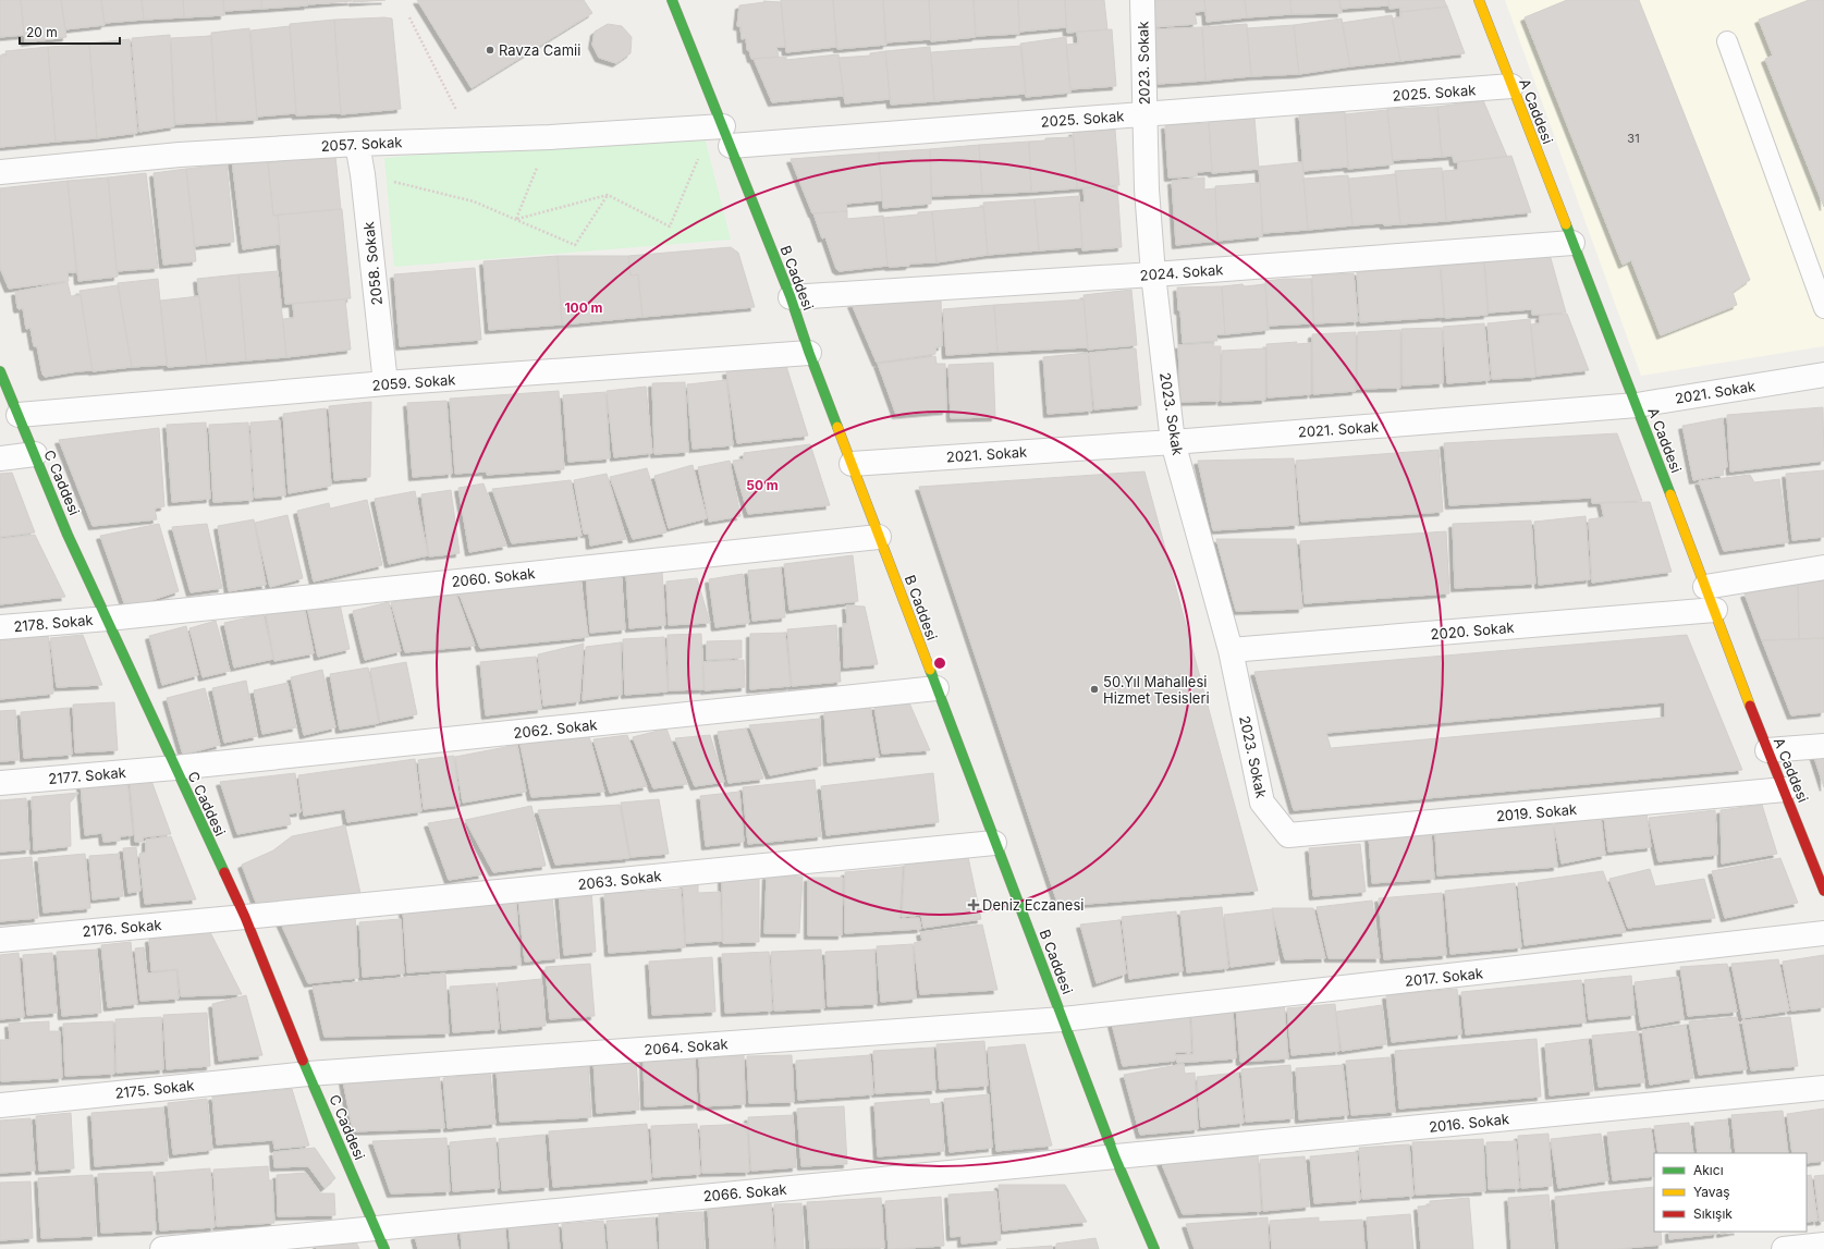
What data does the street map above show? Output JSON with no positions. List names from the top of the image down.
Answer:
{
  "streets": {
    "street": [
      "2023. Sokak",
      "2025. Sokak",
      "A Caddesi",
      "2057. Sokak",
      "2058. Sokak",
      "2024. Sokak",
      "B Caddesi",
      "2059. Sokak",
      "2021. Sokak",
      "C Caddesi",
      "2060. Sokak",
      "2178. Sokak",
      "2020. Sokak",
      "2062. Sokak",
      "2177. Sokak",
      "2019. Sokak",
      "2063. Sokak",
      "2176. Sokak",
      "2017. Sokak",
      "2064. Sokak",
      "2175. Sokak",
      "2016. Sokak",
      "2066. Sokak"
    ]
  },
  "crossings": [
    ["2023. Sokak", "2025. Sokak"],
    ["2023. Sokak", "2024. Sokak"],
    ["2023. Sokak", "2021. Sokak"],
    ["2023. Sokak", "2020. Sokak"],
    ["2023. Sokak", "2019. Sokak"],
    ["2025. Sokak", "A Caddesi"],
    ["2025. Sokak", "2057. Sokak"],
    ["2025. Sokak", "B Caddesi"],
    ["A Caddesi", "2024. Sokak"],
    ["A Caddesi", "2021. Sokak"],
    ["A Caddesi", "2020. Sokak"],
    ["A Caddesi", "2019. Sokak"],
    ["2057. Sokak", "2058. Sokak"],
    ["2057. Sokak", "B Caddesi"],
    ["2058. Sokak", "2059. Sokak"],
    ["2024. Sokak", "B Caddesi"],
    ["B Caddesi", "2059. Sokak"],
    ["B Caddesi", "2021. Sokak"],
    ["B Caddesi", "2060. Sokak"],
    ["B Caddesi", "2062. Sokak"],
    ["B Caddesi", "2063. Sokak"],
    ["B Caddesi", "2017. Sokak"],
    ["B Caddesi", "2064. Sokak"],
    ["B Caddesi", "2016. Sokak"],
    ["B Caddesi", "2066. Sokak"],
    ["2059. Sokak", "C Caddesi"],
    ["C Caddesi", "2060. Sokak"],
    ["C Caddesi", "2178. Sokak"],
    ["C Caddesi", "2062. Sokak"],
    ["C Caddesi", "2177. Sokak"],
    ["C Caddesi", "2063. Sokak"],
    ["C Caddesi", "2176. Sokak"],
    ["C Caddesi", "2064. Sokak"],
    ["C Caddesi", "2175. Sokak"],
    ["C Caddesi", "2066. Sokak"],
    ["2060. Sokak", "2178. Sokak"],
    ["2062. Sokak", "2177. Sokak"],
    ["2063. Sokak", "2176. Sokak"],
    ["2017. Sokak", "2064. Sokak"],
    ["2064. Sokak", "2175. Sokak"],
    ["2016. Sokak", "2066. Sokak"]
  ],
  "places": {
    "other": ["Ravza Camii", "50.Yıl Mahallesi Hizmet Tesisleri"],
    "health": ["Deniz Eczanesi"]
  },
  "house_numbers": ["31"],
  "legend": ["Akıcı", "Yavaş", "Sıkışık"],
  "scale_bar": "20 m",
  "rings": ["100 m", "50 m"]
}
